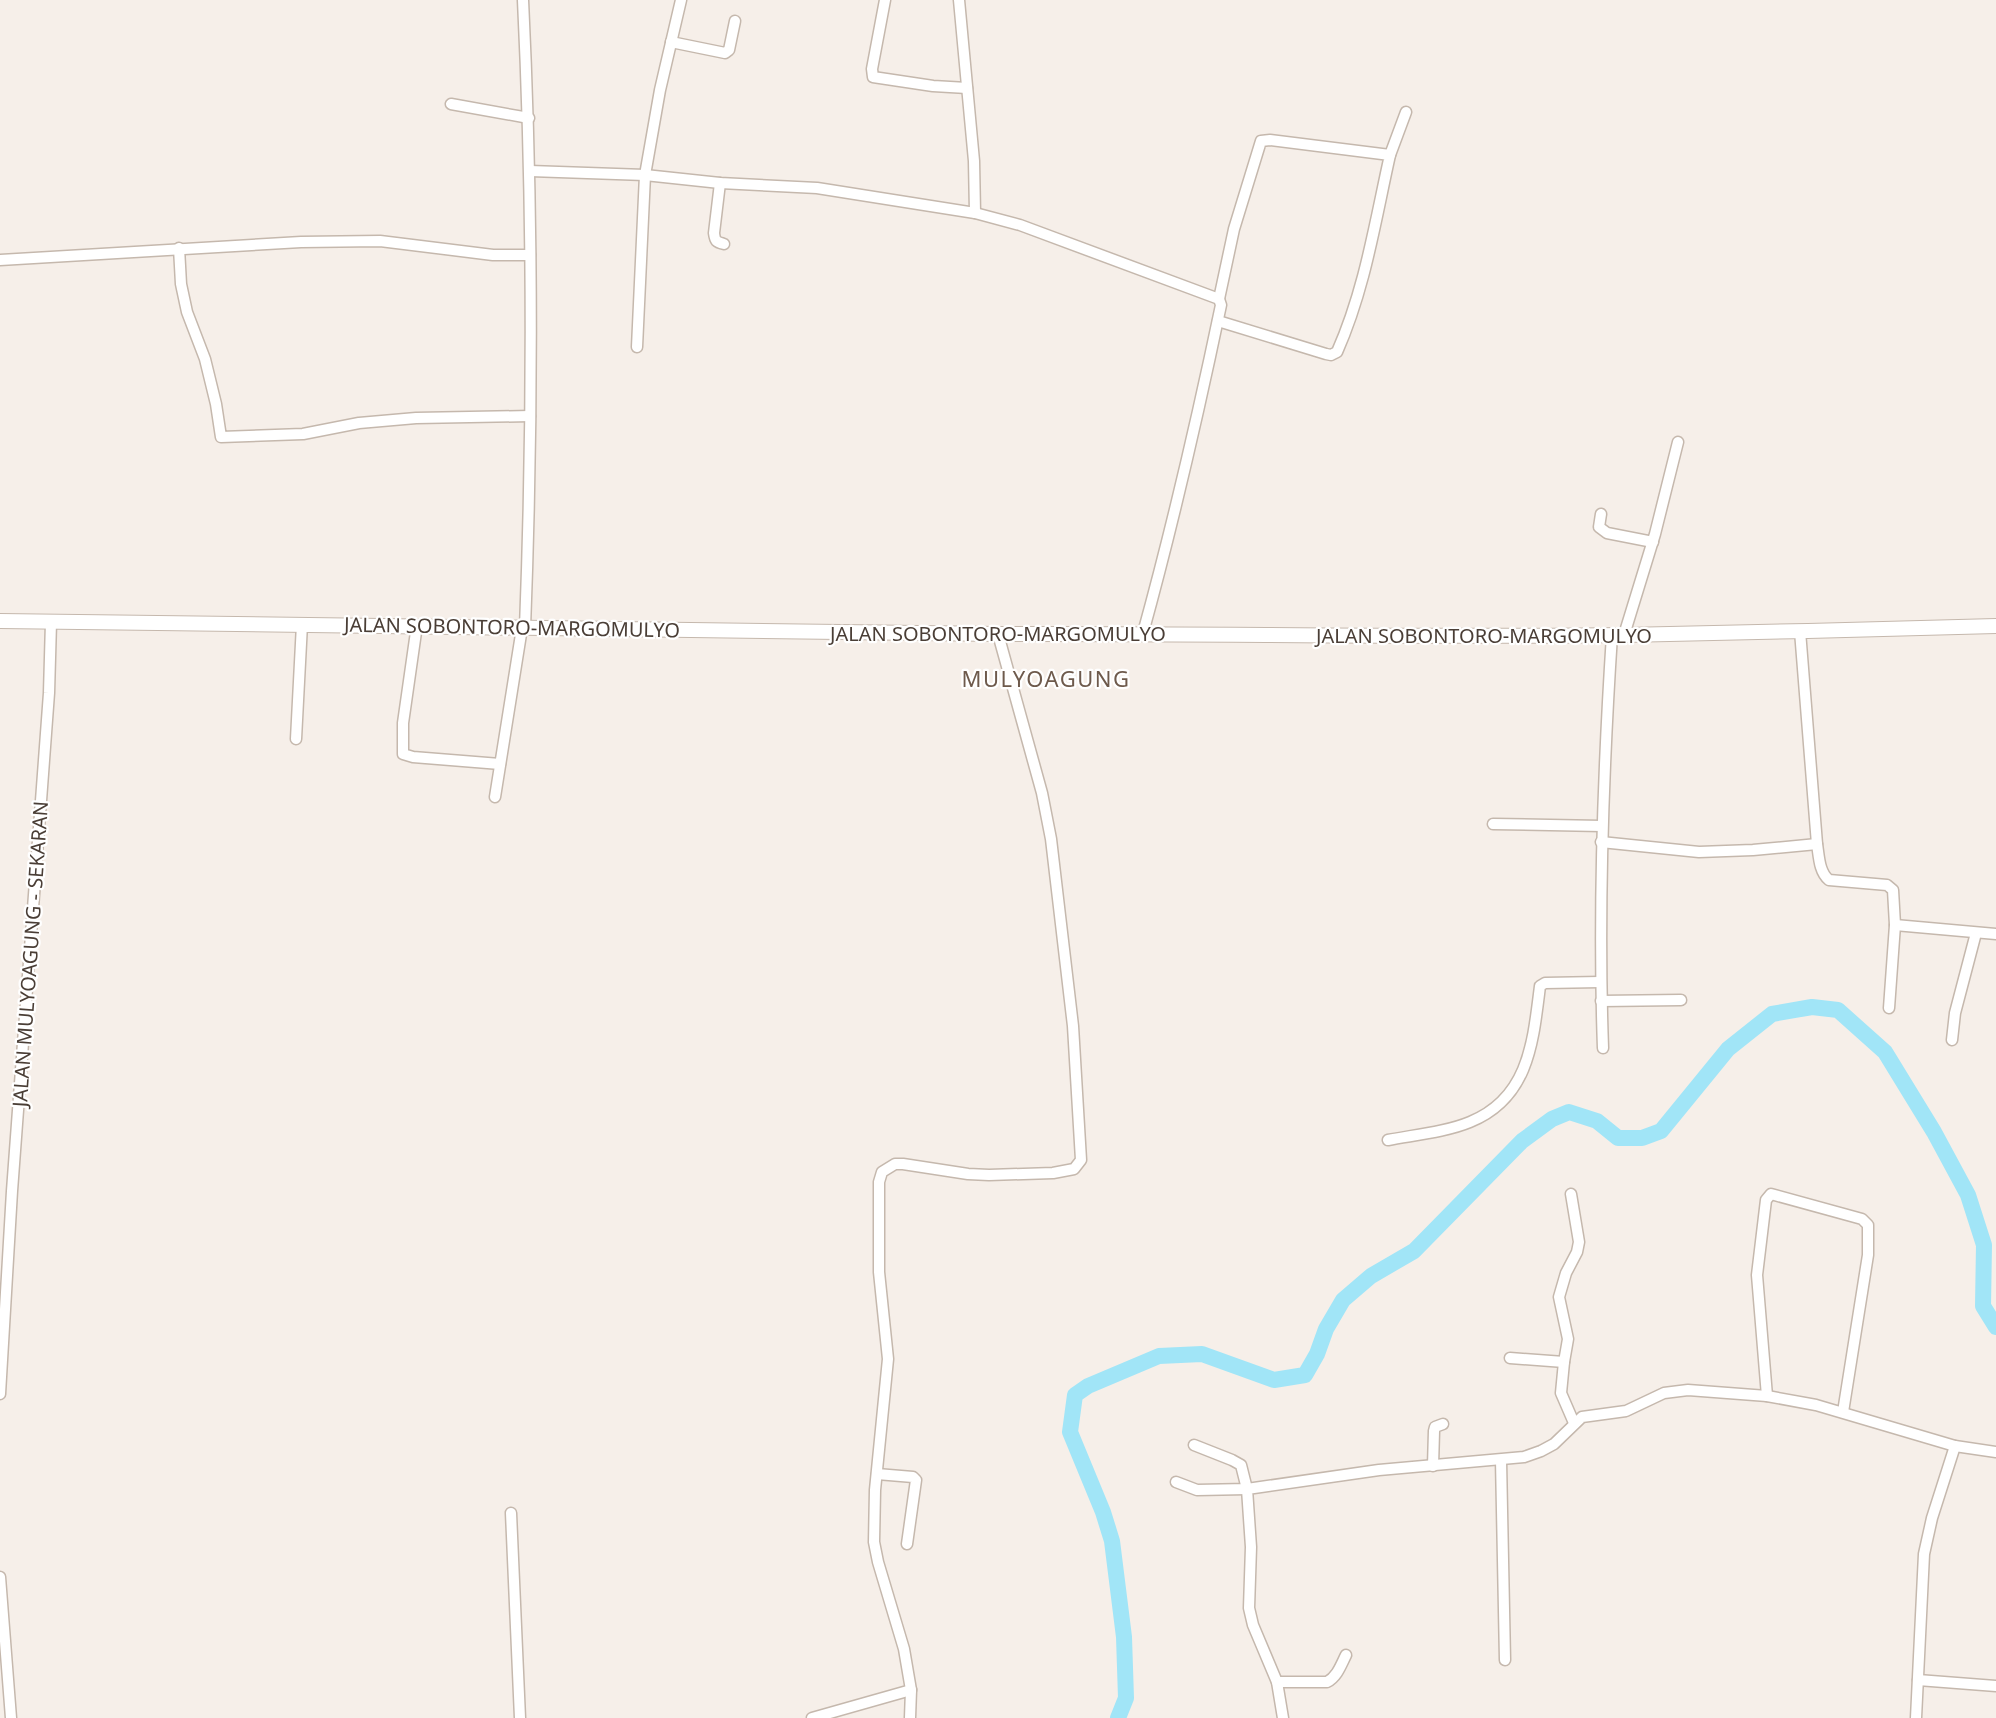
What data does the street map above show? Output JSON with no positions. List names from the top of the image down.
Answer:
{
  "streets": {
    "street": ["JALAN SOBONTORO-MARGOMULYO", "JALAN MULYOAGUNG - SEKARAN"]
  },
  "crossings": [
    ["JALAN SOBONTORO-MARGOMULYO", "JALAN MULYOAGUNG - SEKARAN"]
  ],
  "districts": ["MULYOAGUNG"]
}
